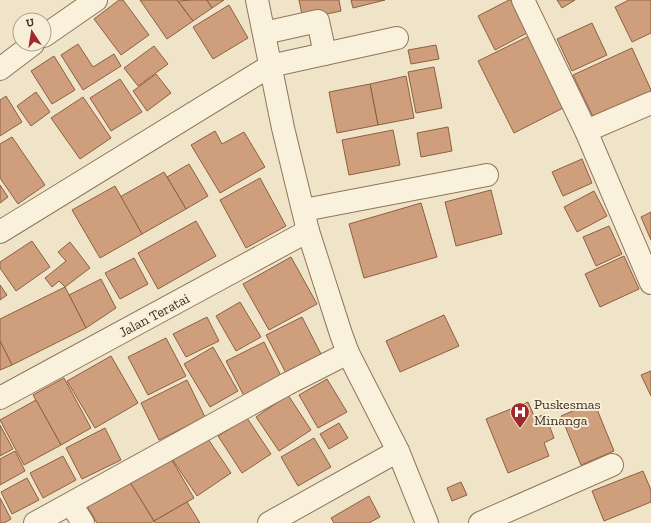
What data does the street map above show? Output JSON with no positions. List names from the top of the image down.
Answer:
{
  "streets": {
    "street": ["Jalan Teratai"]
  },
  "places": {
    "hospital": ["Puskesmas Minanga"]
  },
  "north": "top"
}
